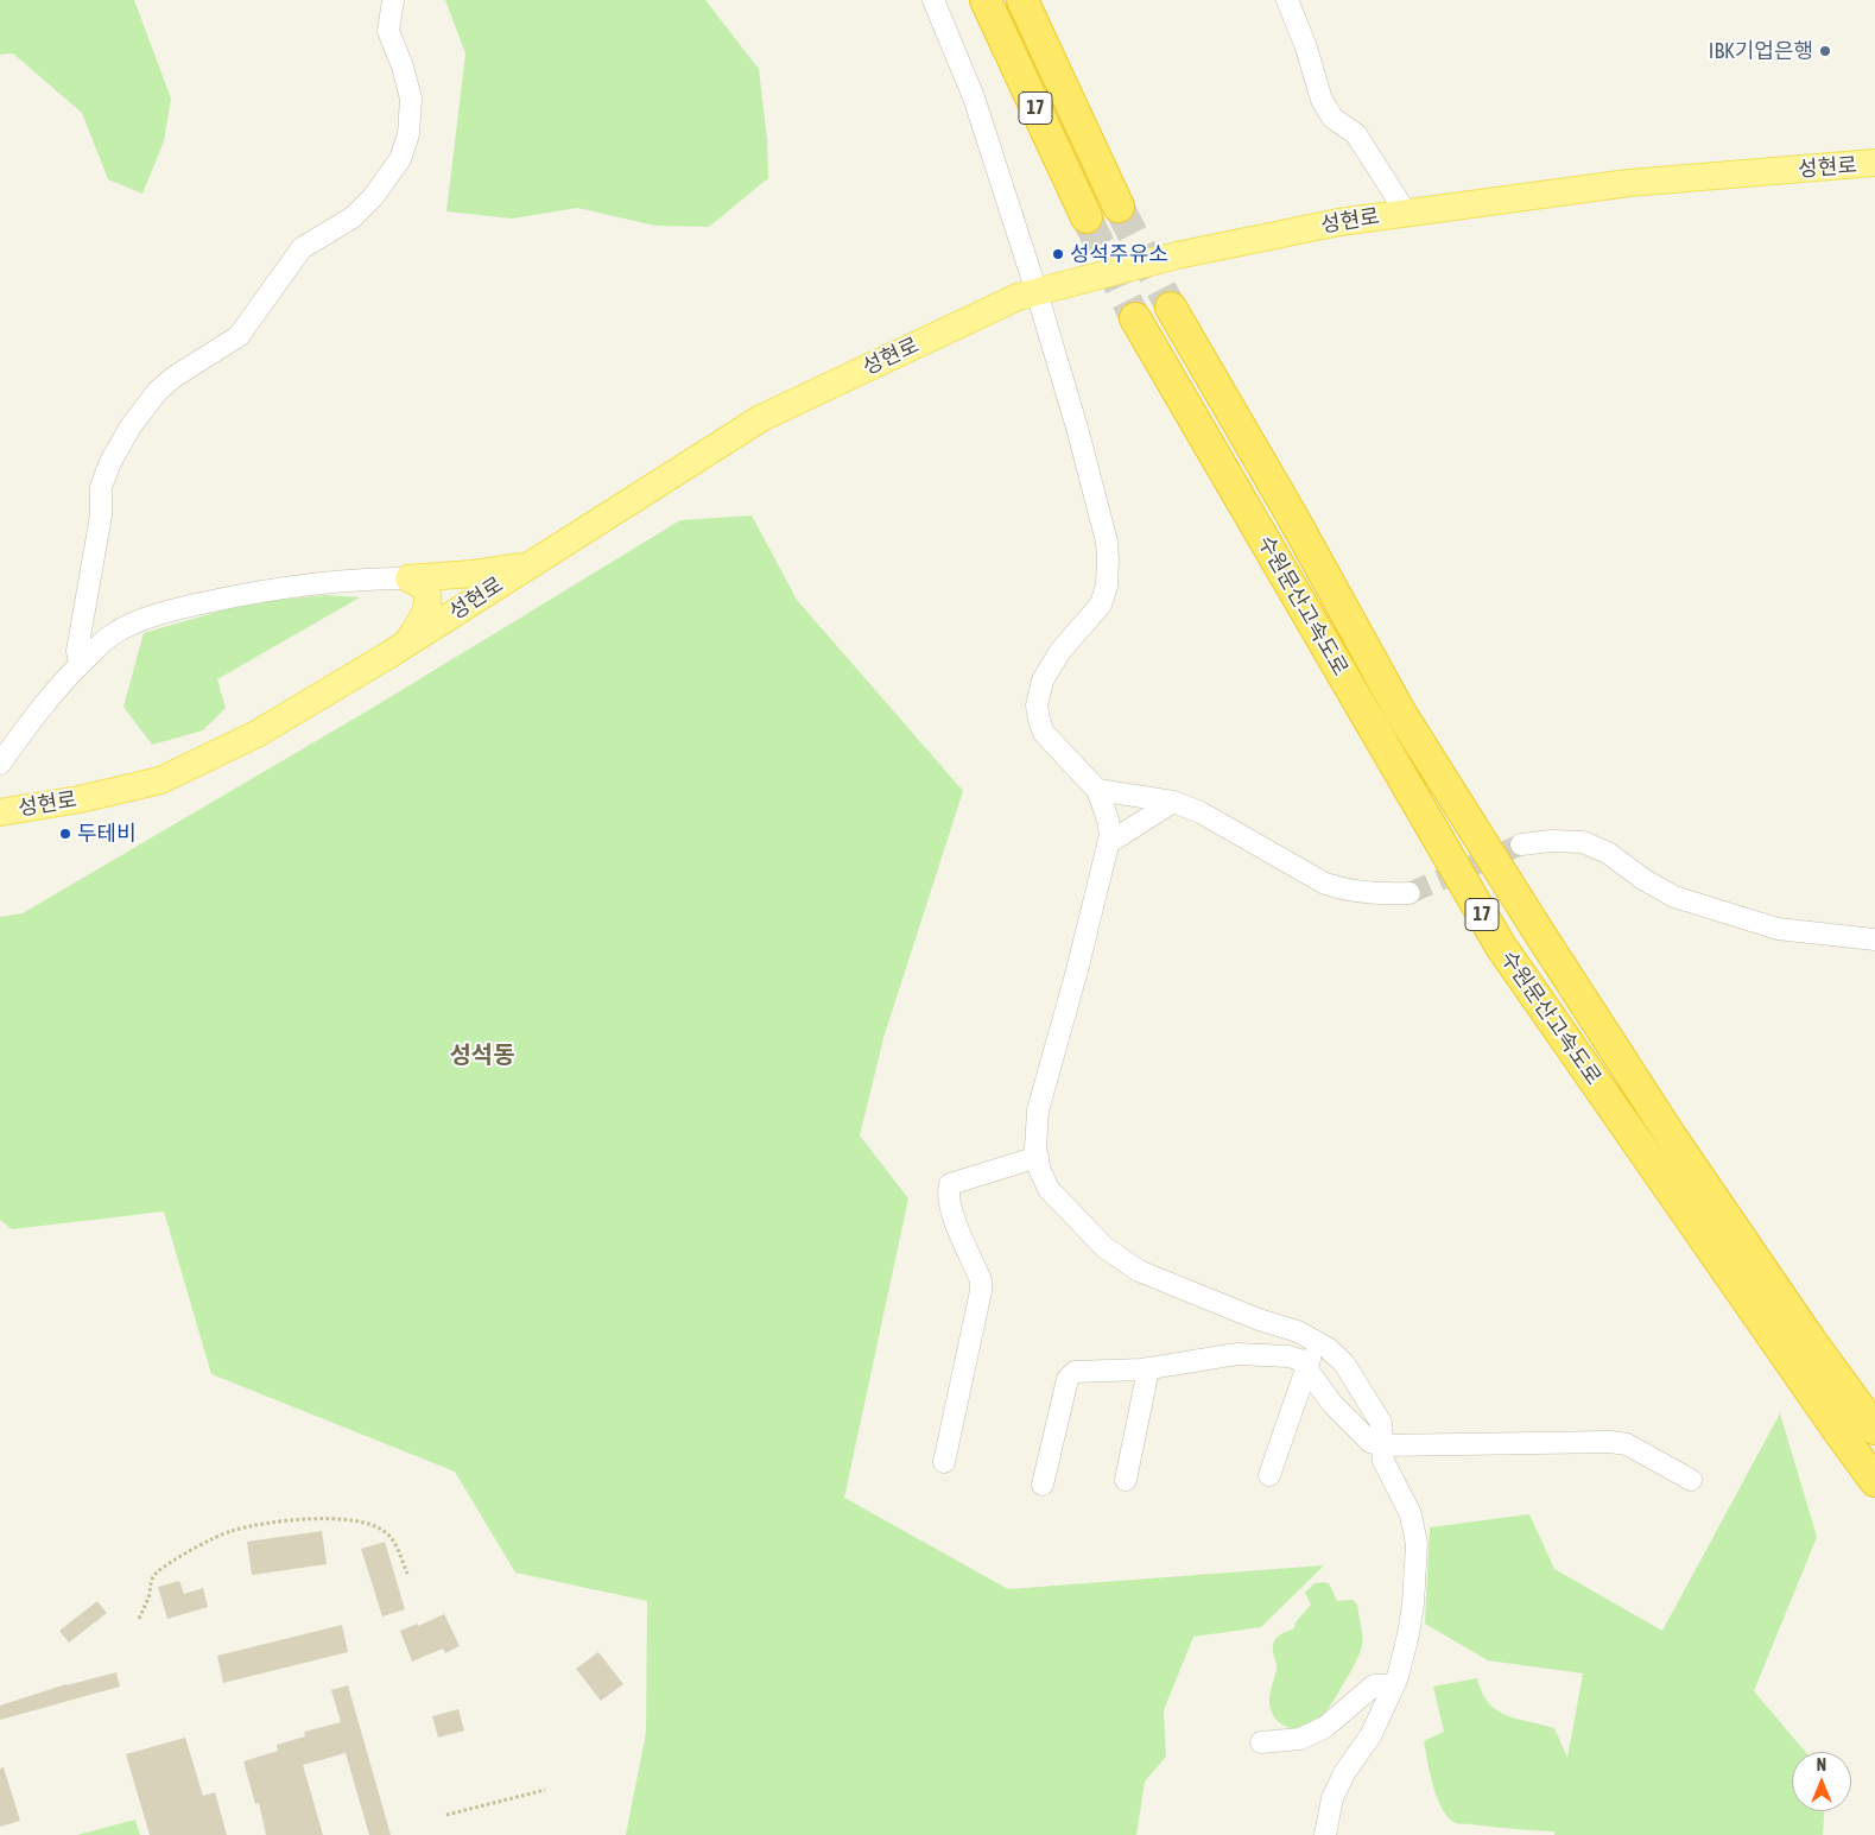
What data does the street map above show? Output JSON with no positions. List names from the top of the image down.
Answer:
{
  "streets": {
    "highway": ["17", "수원문산고속도로"],
    "main road": ["성현로"]
  },
  "districts": ["성석동"],
  "places": ["IBK기업은행", "성석주유소", "두테비"],
  "north": "top"
}
